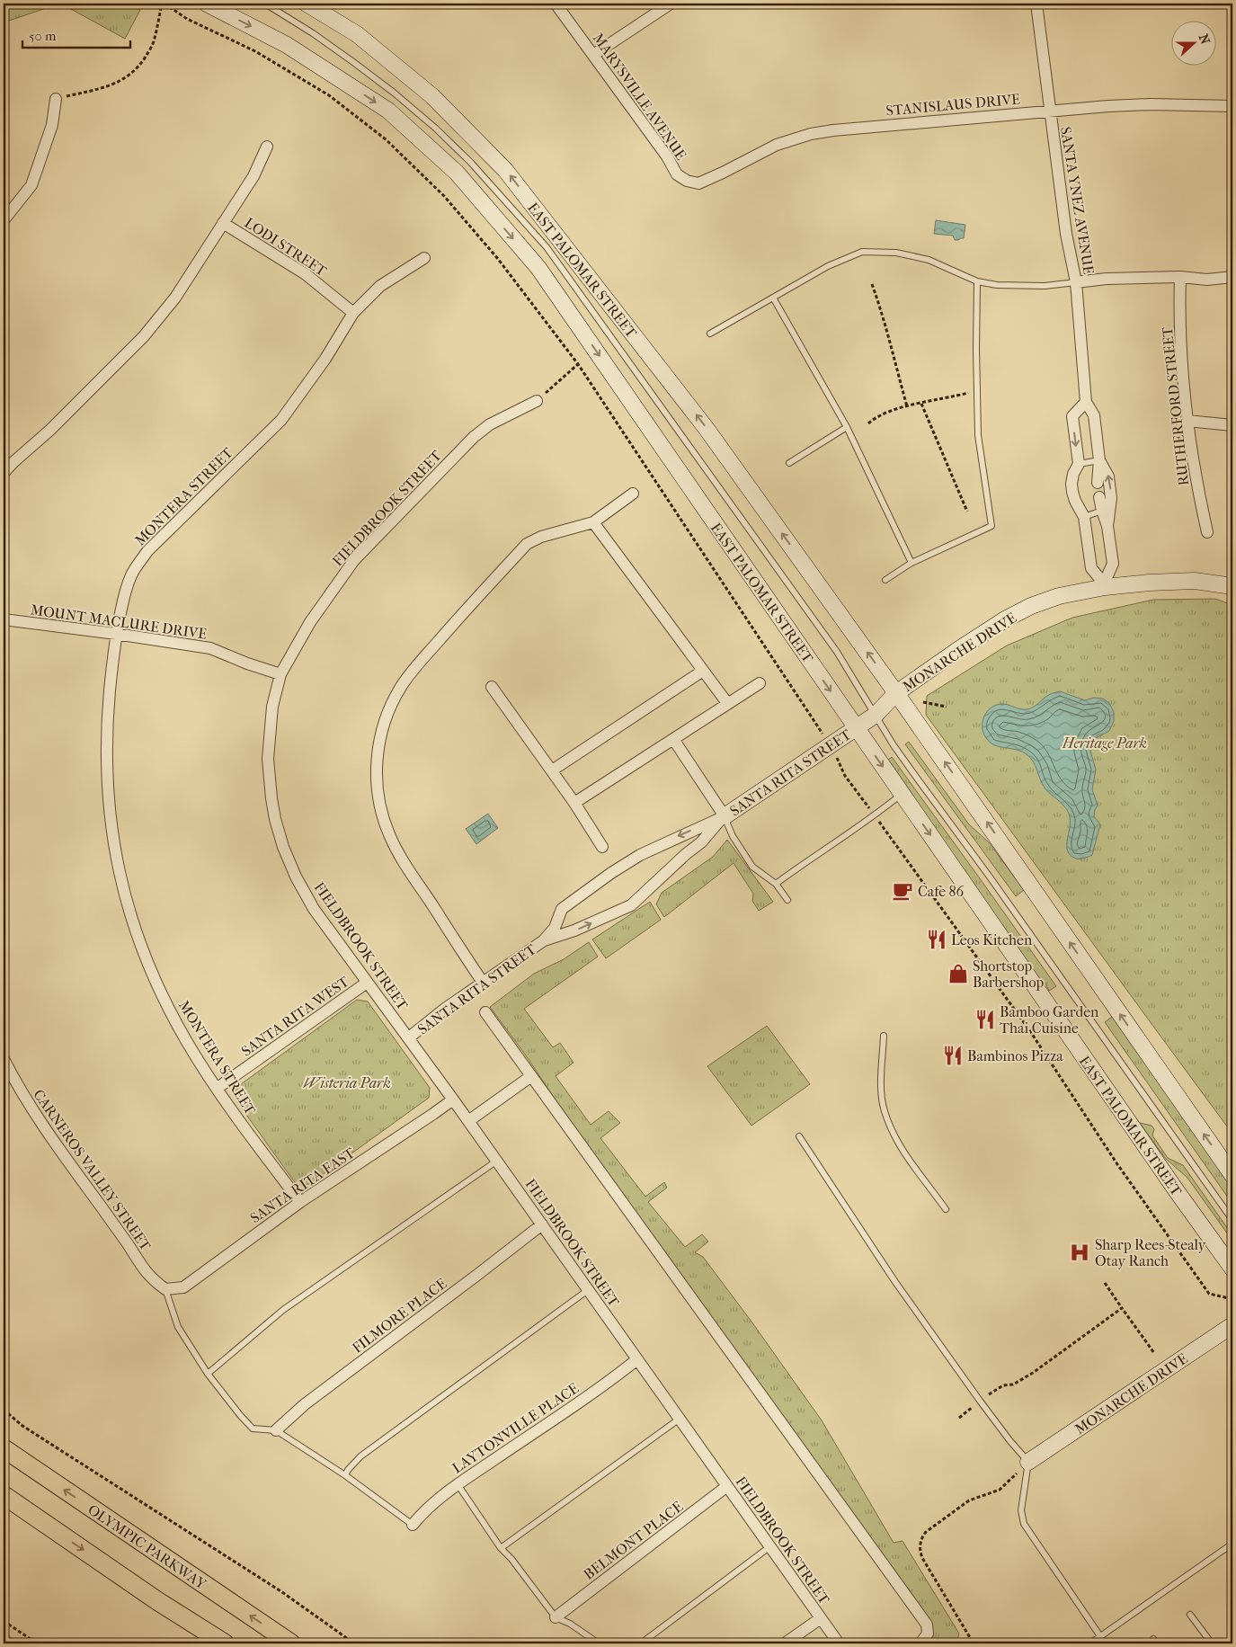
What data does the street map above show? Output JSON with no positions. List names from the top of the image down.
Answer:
{
  "streets": {
    "main road": [
      "EAST PALOMAR STREET",
      "MONARCHE DRIVE",
      "SANTA RITA STREET",
      "OLYMPIC PARKWAY"
    ],
    "street": [
      "MARYSVILLE AVENUE",
      "STANISLAUS DRIVE",
      "SANTA YNEZ AVENUE",
      "LODI STREET",
      "RUTHERFORD STREET",
      "MONTERA STREET",
      "FIELDBROOK STREET",
      "MOUNT MACLURE DRIVE",
      "SANTA RITA WEST",
      "CARNEROS VALLEY STREET",
      "SANTA RITA EAST",
      "FILMORE PLACE",
      "LAYTONVILLE PLACE",
      "BELMONT PLACE"
    ]
  },
  "crossings": [
    ["MARYSVILLE AVENUE", "STANISLAUS DRIVE"],
    ["STANISLAUS DRIVE", "SANTA YNEZ AVENUE"],
    ["SANTA YNEZ AVENUE", "MONARCHE DRIVE"],
    ["LODI STREET", "MONTERA STREET"],
    ["EAST PALOMAR STREET", "MONARCHE DRIVE"],
    ["EAST PALOMAR STREET", "SANTA RITA STREET"],
    ["MONTERA STREET", "MOUNT MACLURE DRIVE"],
    ["MONTERA STREET", "SANTA RITA WEST"],
    ["MONTERA STREET", "SANTA RITA EAST"],
    ["FIELDBROOK STREET", "MOUNT MACLURE DRIVE"],
    ["FIELDBROOK STREET", "SANTA RITA STREET"],
    ["FIELDBROOK STREET", "SANTA RITA WEST"],
    ["FIELDBROOK STREET", "SANTA RITA EAST"],
    ["FIELDBROOK STREET", "FILMORE PLACE"],
    ["FIELDBROOK STREET", "LAYTONVILLE PLACE"],
    ["FIELDBROOK STREET", "BELMONT PLACE"],
    ["MONARCHE DRIVE", "SANTA RITA STREET"],
    ["CARNEROS VALLEY STREET", "SANTA RITA EAST"]
  ],
  "parks": ["Heritage Park", "Wisteria Park"],
  "places": {
    "cafe": ["Cafe 86"],
    "restaurant": ["Leos Kitchen", "Bamboo Garden Thai Cuisine", "Bambinos Pizza"],
    "shop": ["Shortstop Barbershop"],
    "hospital": ["Sharp Rees-Stealy Otay Ranch"]
  },
  "scale_bar": "50 m",
  "north": "right"
}
